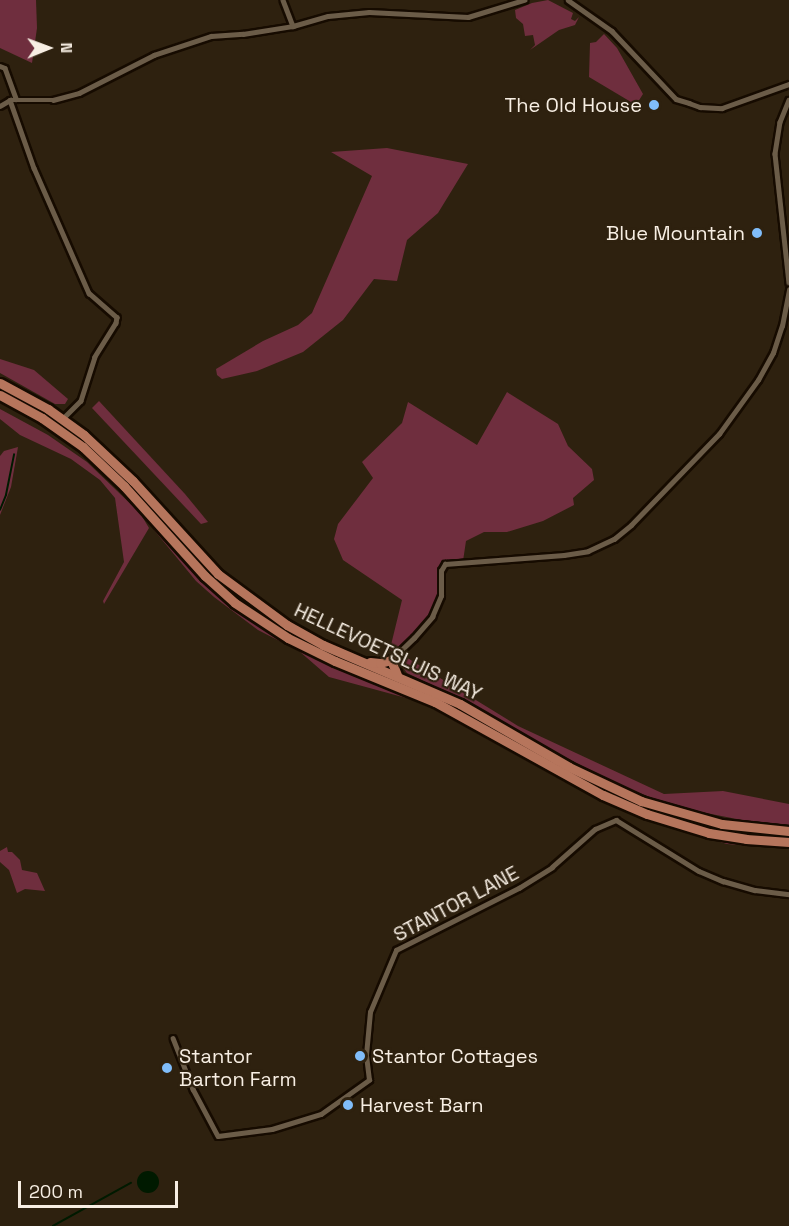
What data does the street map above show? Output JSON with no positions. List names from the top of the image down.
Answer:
{
  "streets": {
    "highway": ["HELLEVOETSLUIS WAY"],
    "street": ["STANTOR LANE"]
  },
  "places": [
    "The Old House",
    "Blue Mountain",
    "Stantor Cottages",
    "Stantor Barton Farm",
    "Harvest Barn"
  ],
  "scale_bar": "200 m",
  "north": "right"
}
